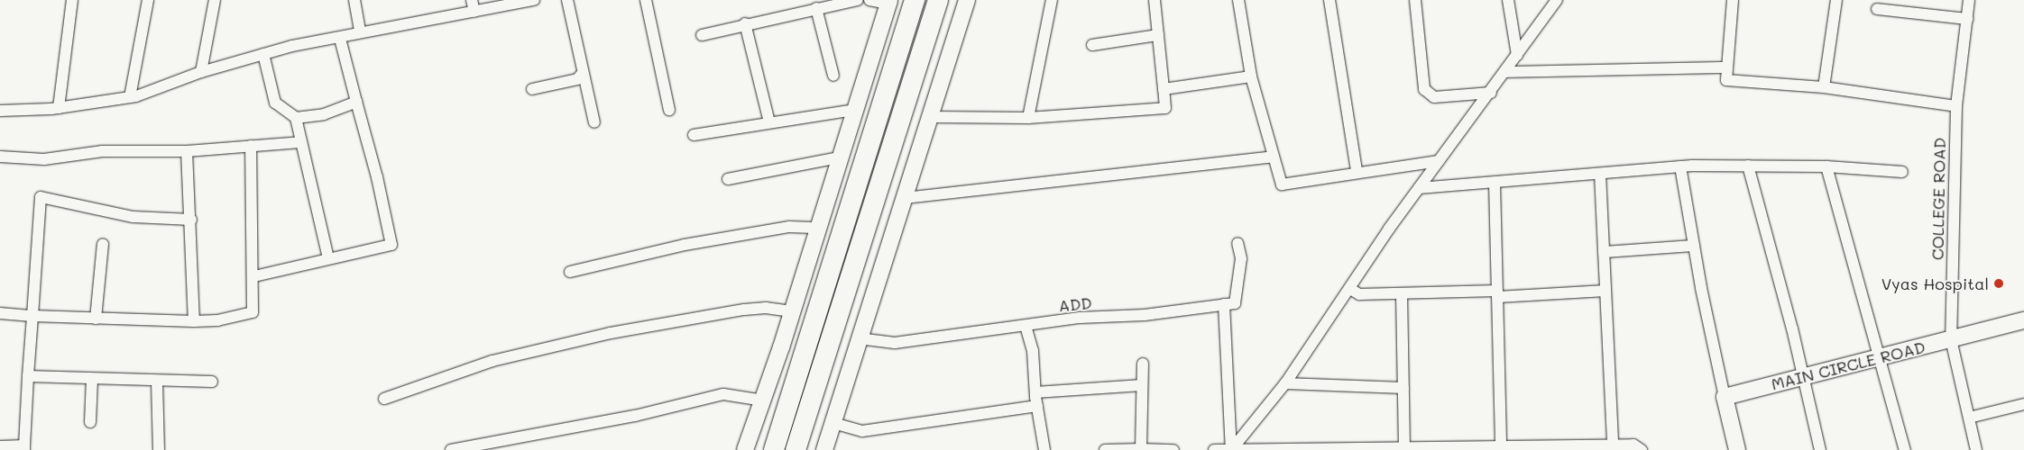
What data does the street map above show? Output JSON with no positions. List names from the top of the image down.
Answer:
{
  "streets": {
    "main road": ["MAIN CIRCLE ROAD"],
    "street": ["COLLEGE ROAD", "ADD"]
  },
  "crossings": [
    ["COLLEGE ROAD", "MAIN CIRCLE ROAD"]
  ],
  "places": ["Vyas Hospital"]
}
